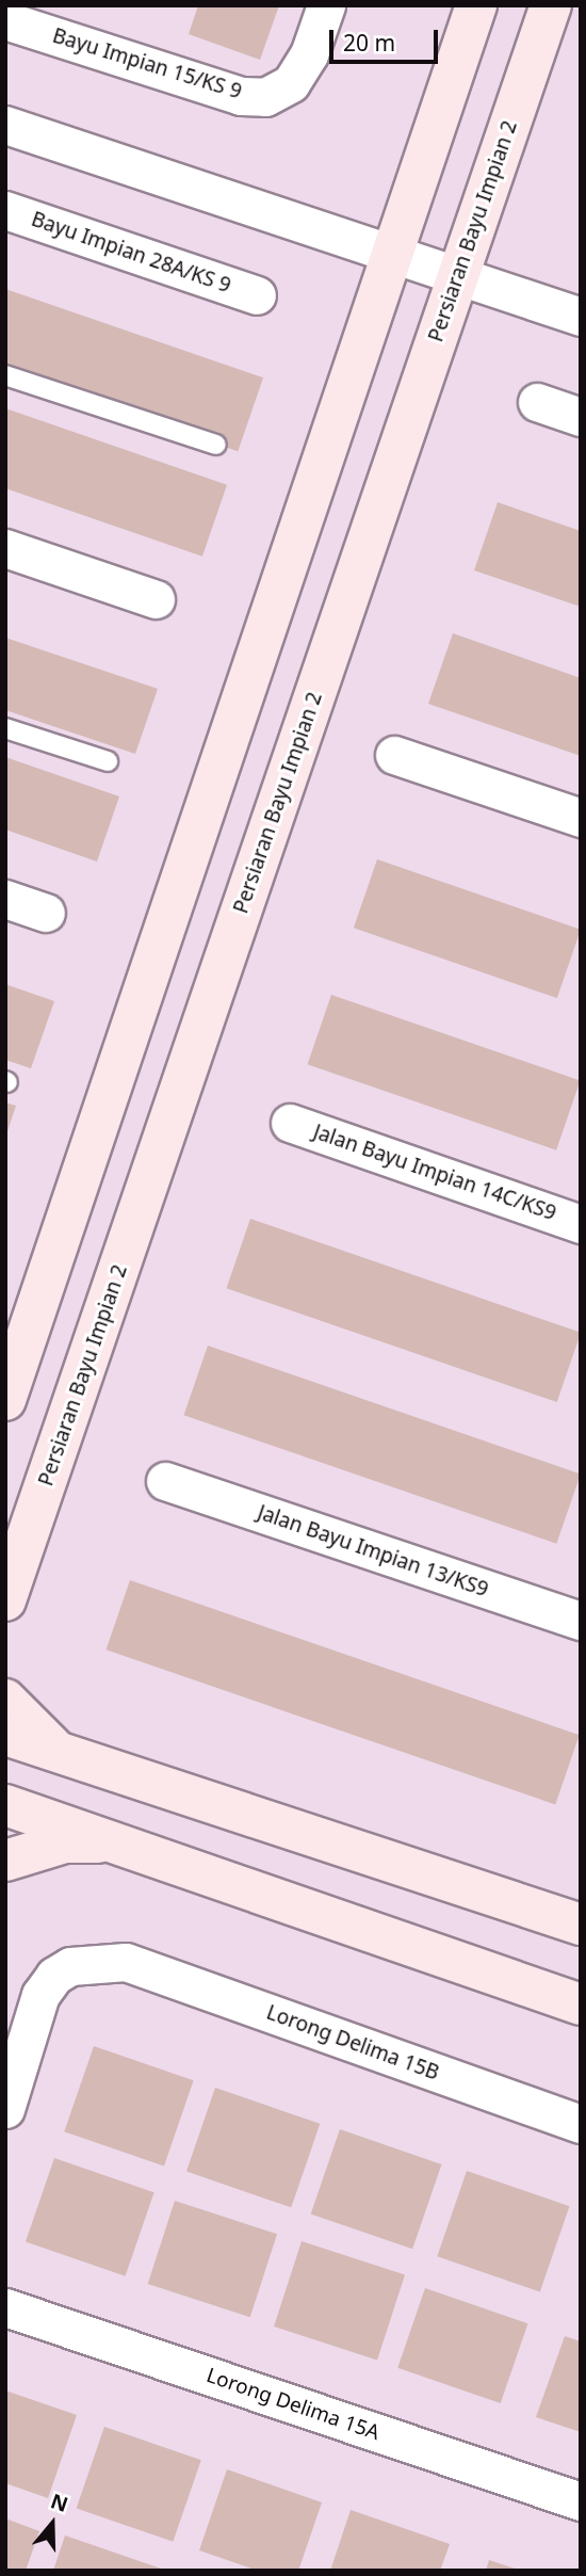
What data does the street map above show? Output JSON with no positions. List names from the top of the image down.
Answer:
{
  "streets": {
    "street": [
      "Bayu Impian 15/KS 9",
      "Persiaran Bayu Impian 2",
      "Bayu Impian 28A/KS 9",
      "Jalan Bayu Impian 14C/KS9",
      "Jalan Bayu Impian 13/KS9",
      "Lorong Delima 15B",
      "Lorong Delima 15A"
    ]
  },
  "scale_bar": "20 m",
  "north": "top"
}
